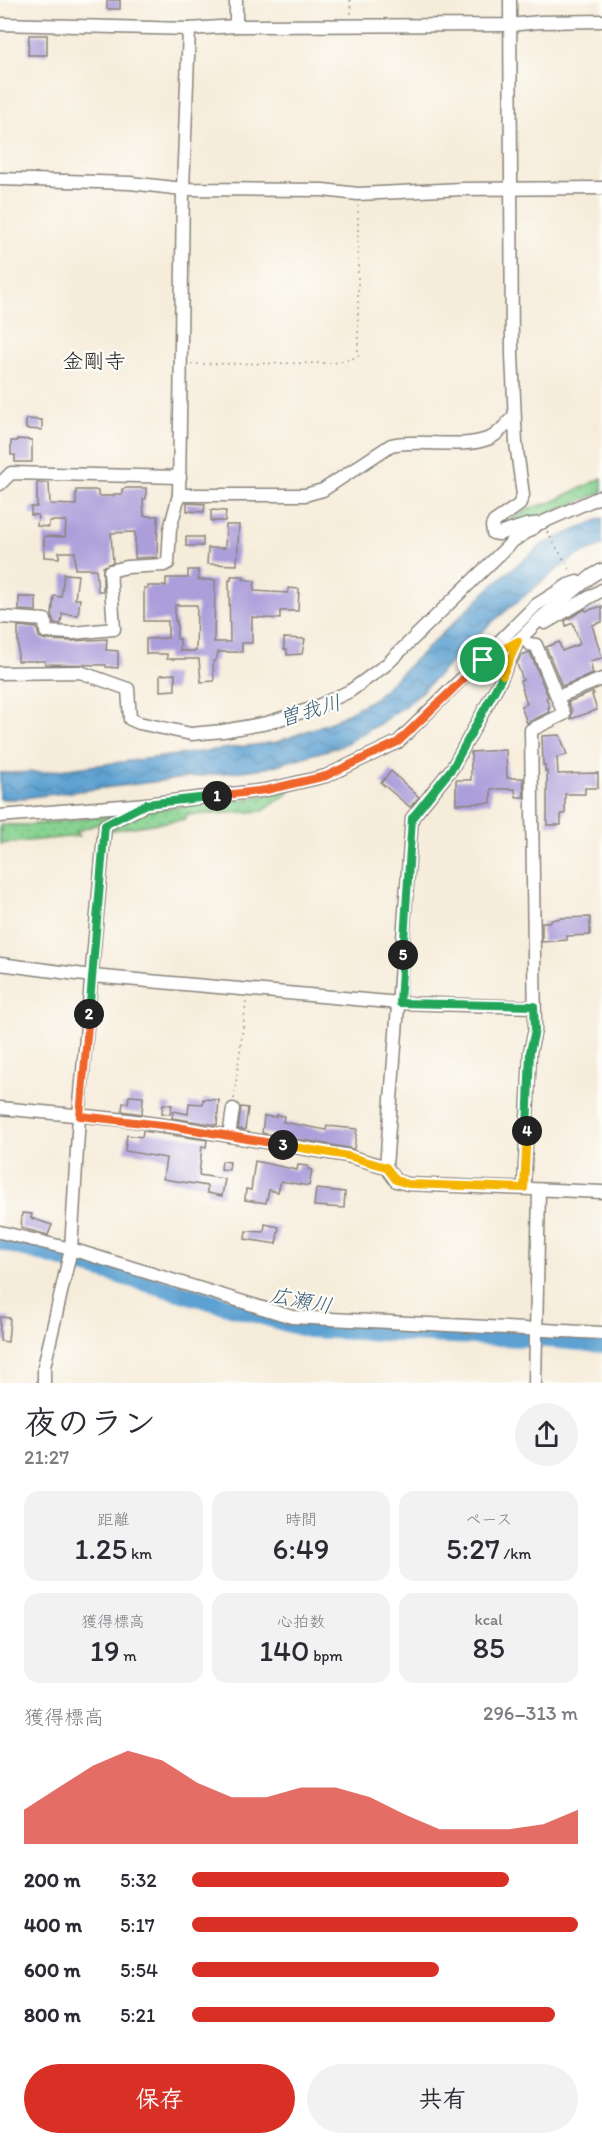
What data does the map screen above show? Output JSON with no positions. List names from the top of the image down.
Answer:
{
  "districts": ["金剛寺"],
  "water": ["曽我川", "広瀬川"],
  "page": {
    "pins": [
      "1",
      "5",
      "2",
      "4",
      "3"
    ],
    "heading": ["夜のラン", "21:27"],
    "stats": [
      ["距離", "1.25 km"],
      ["時間", "6:49"],
      ["ペース", "5:27 /km"],
      ["獲得標高", "19 m"],
      ["心拍数", "140 bpm"],
      ["kcal", "85"]
    ],
    "chart": ["獲得標高", "296–313 m"],
    "list": [
      {
        "name": "200 m",
        "note": "5:32"
      },
      {
        "name": "400 m",
        "note": "5:17"
      },
      {
        "name": "600 m",
        "note": "5:54"
      },
      {
        "name": "800 m",
        "note": "5:21"
      }
    ],
    "buttons": ["保存", "共有"]
  }
}
